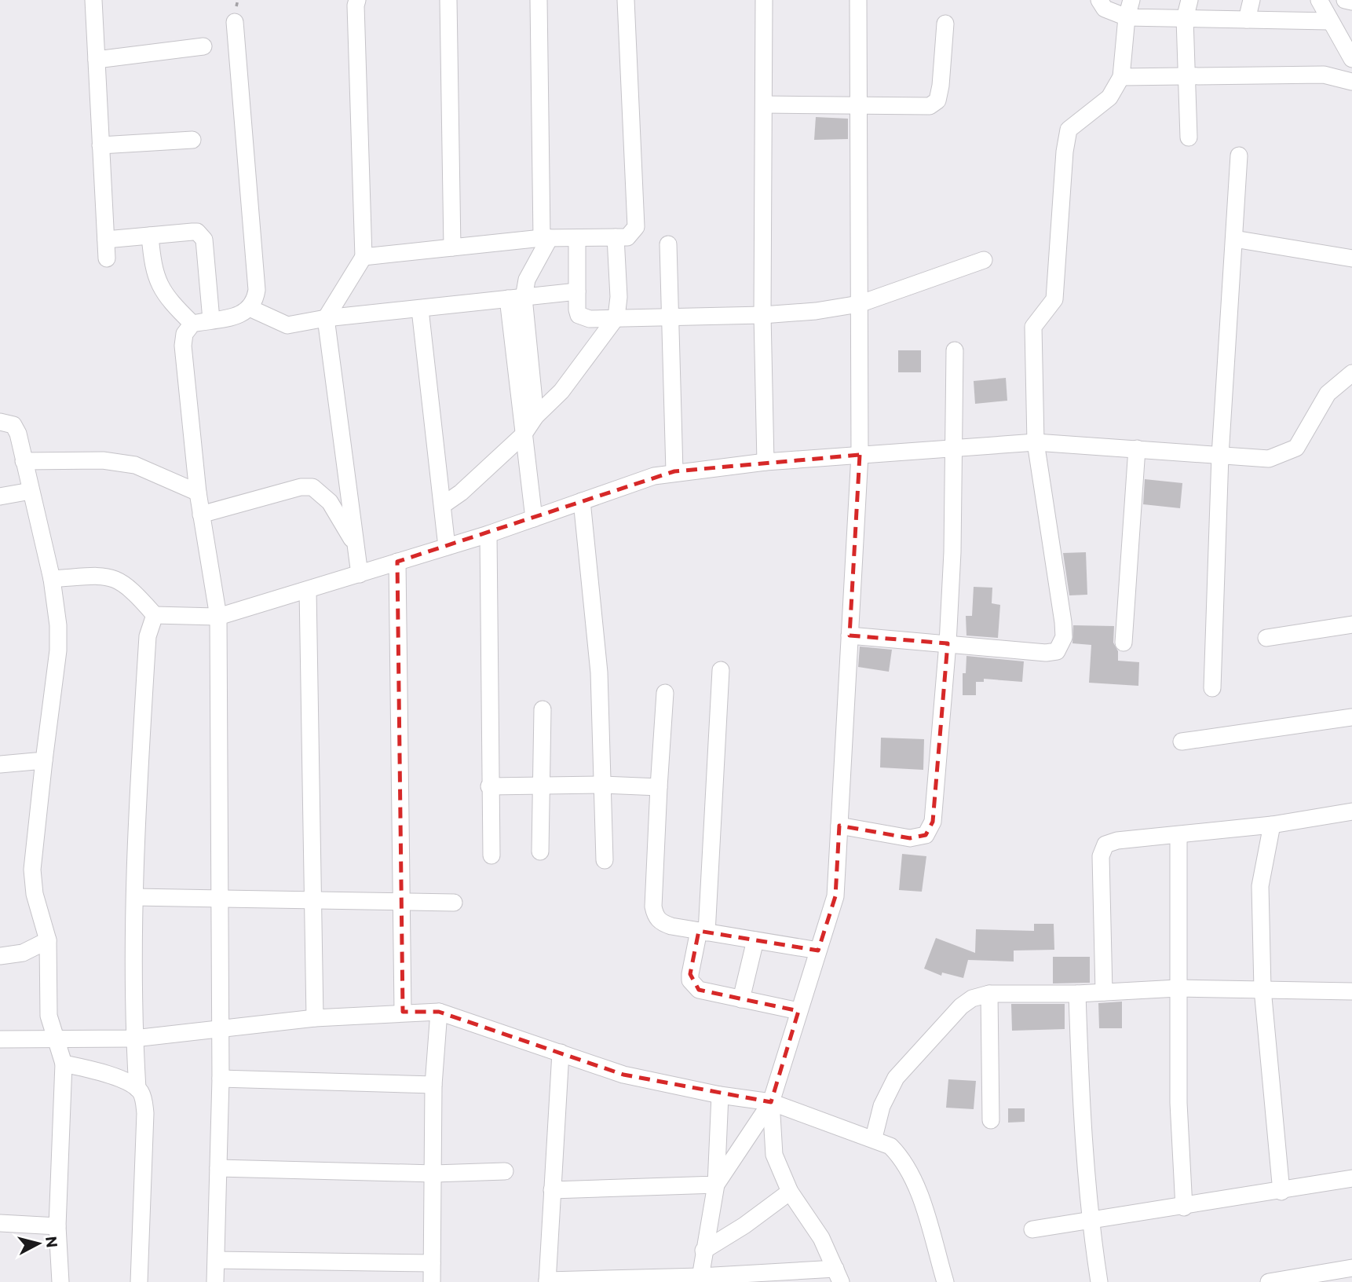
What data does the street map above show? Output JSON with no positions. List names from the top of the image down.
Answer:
{
  "north": "right"
}
